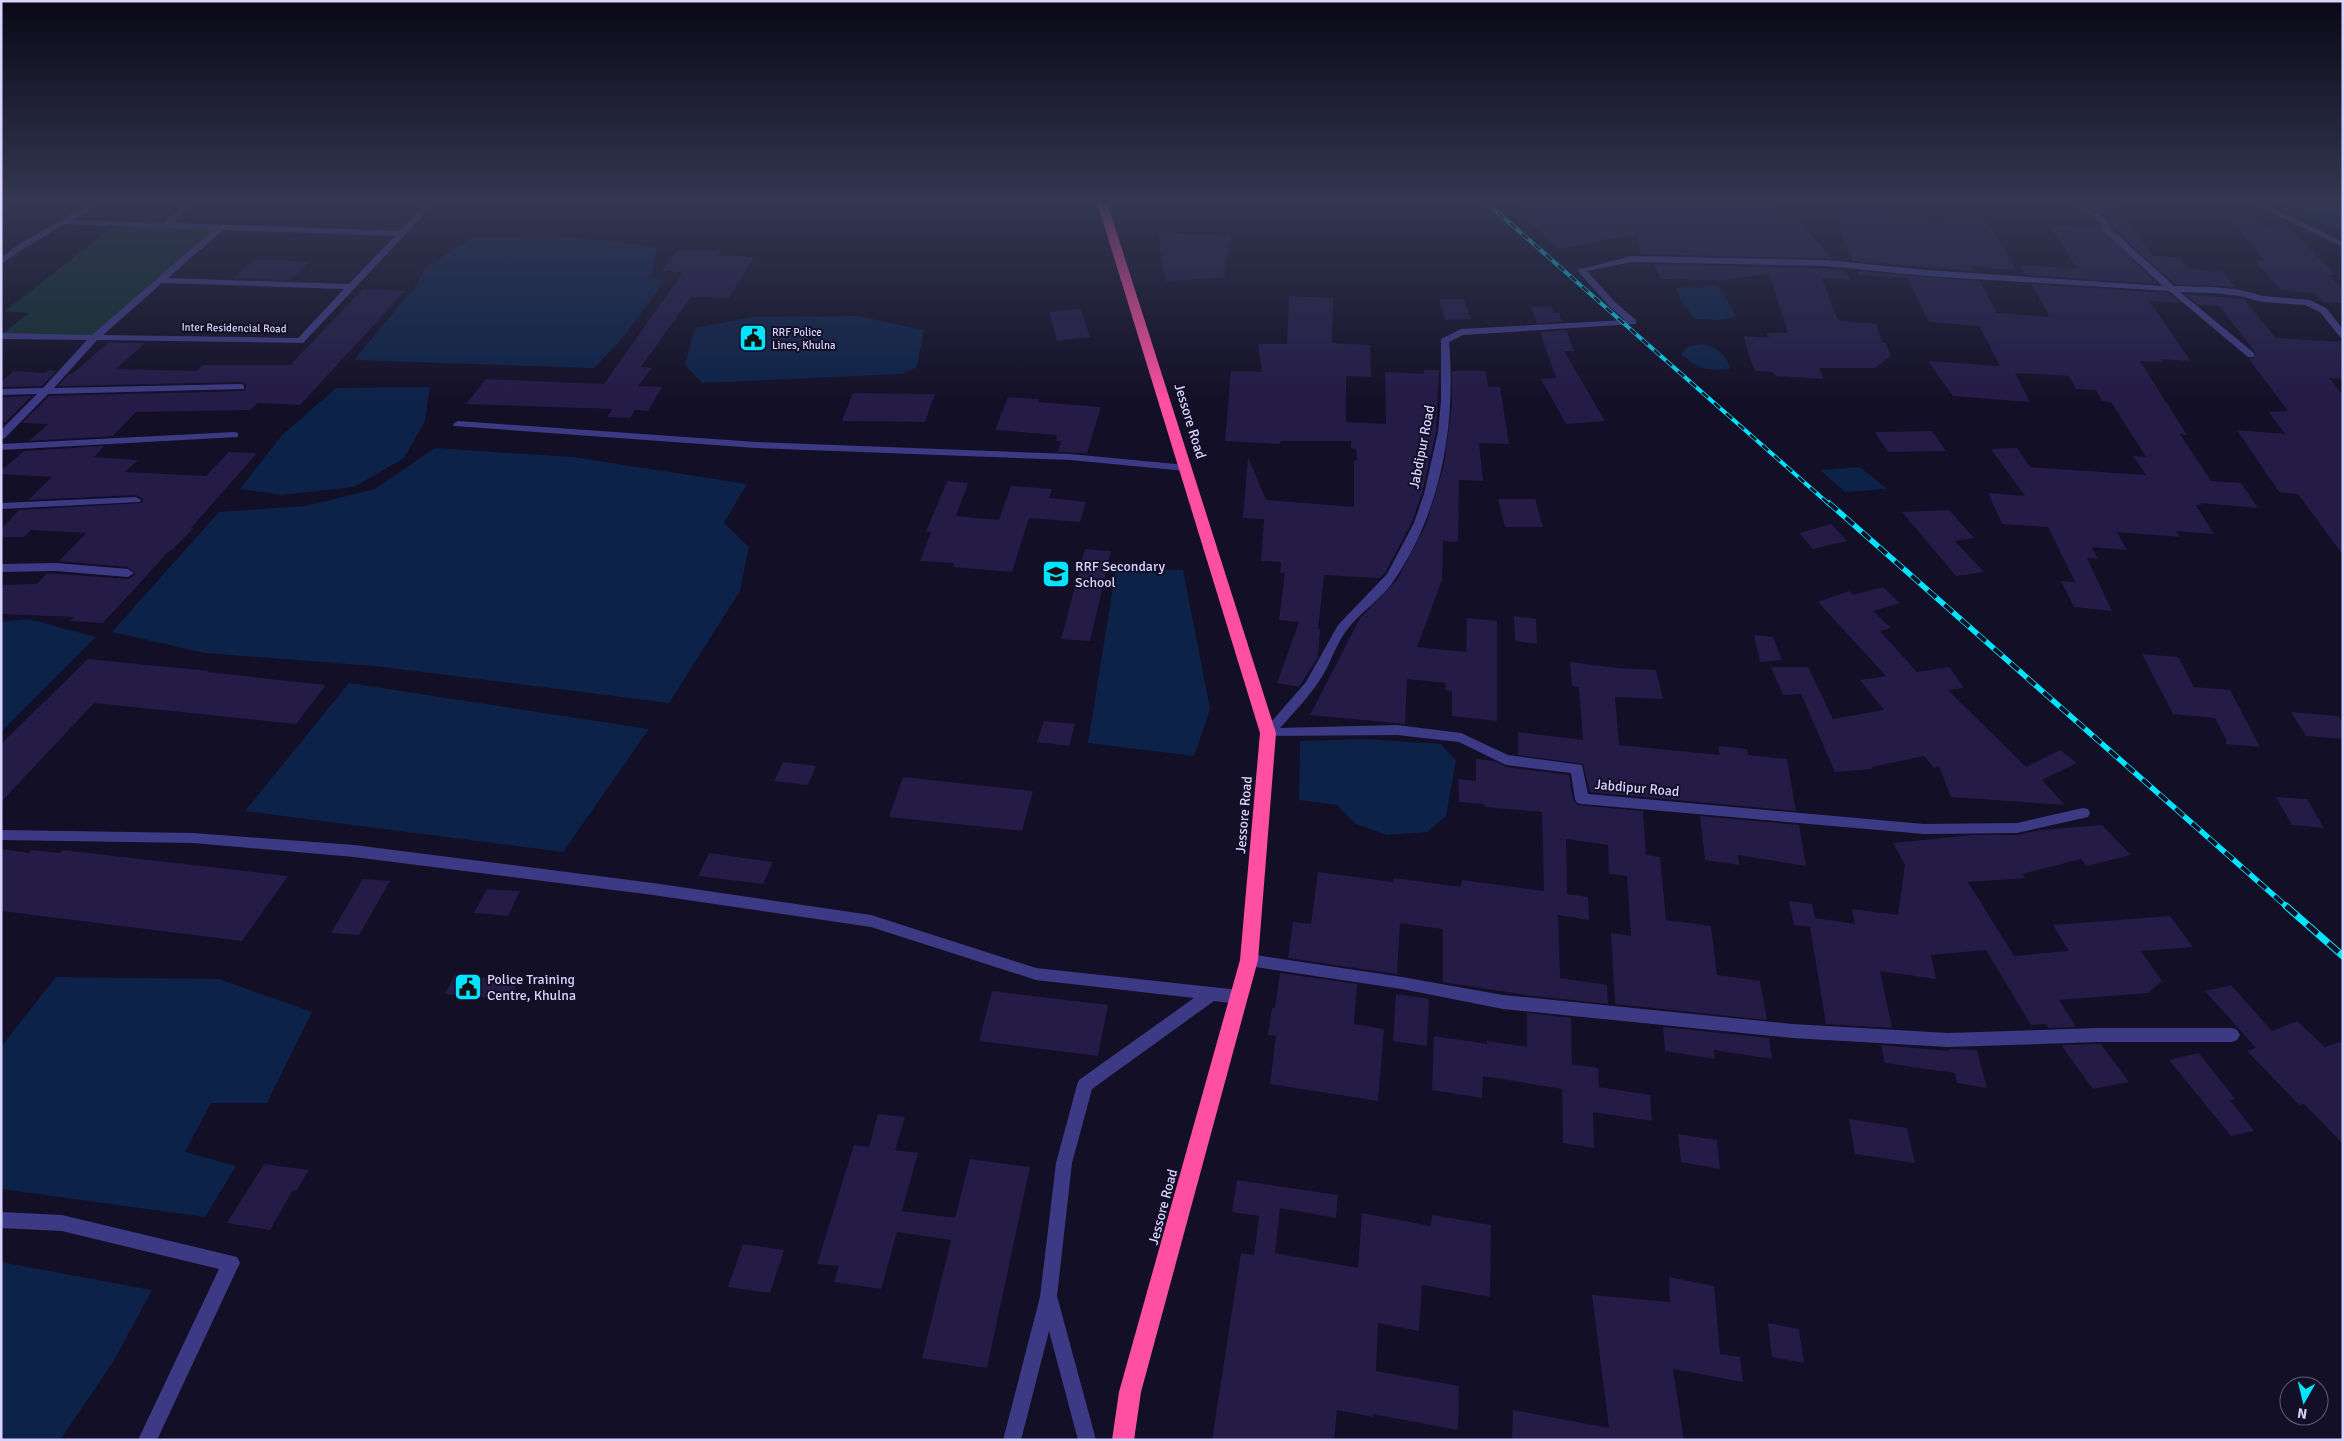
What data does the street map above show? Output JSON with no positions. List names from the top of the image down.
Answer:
{
  "streets": {
    "highway": ["Jessore Road"],
    "street": ["Inter Residencial Road", "Jabdipur Road"]
  },
  "crossings": [
    ["Jessore Road", "Jabdipur Road"]
  ],
  "places": {
    "public building": ["RRF Police Lines, Khulna", "Police Training Centre, Khulna"],
    "school or university": ["RRF Secondary School"]
  },
  "north": "bottom"
}
